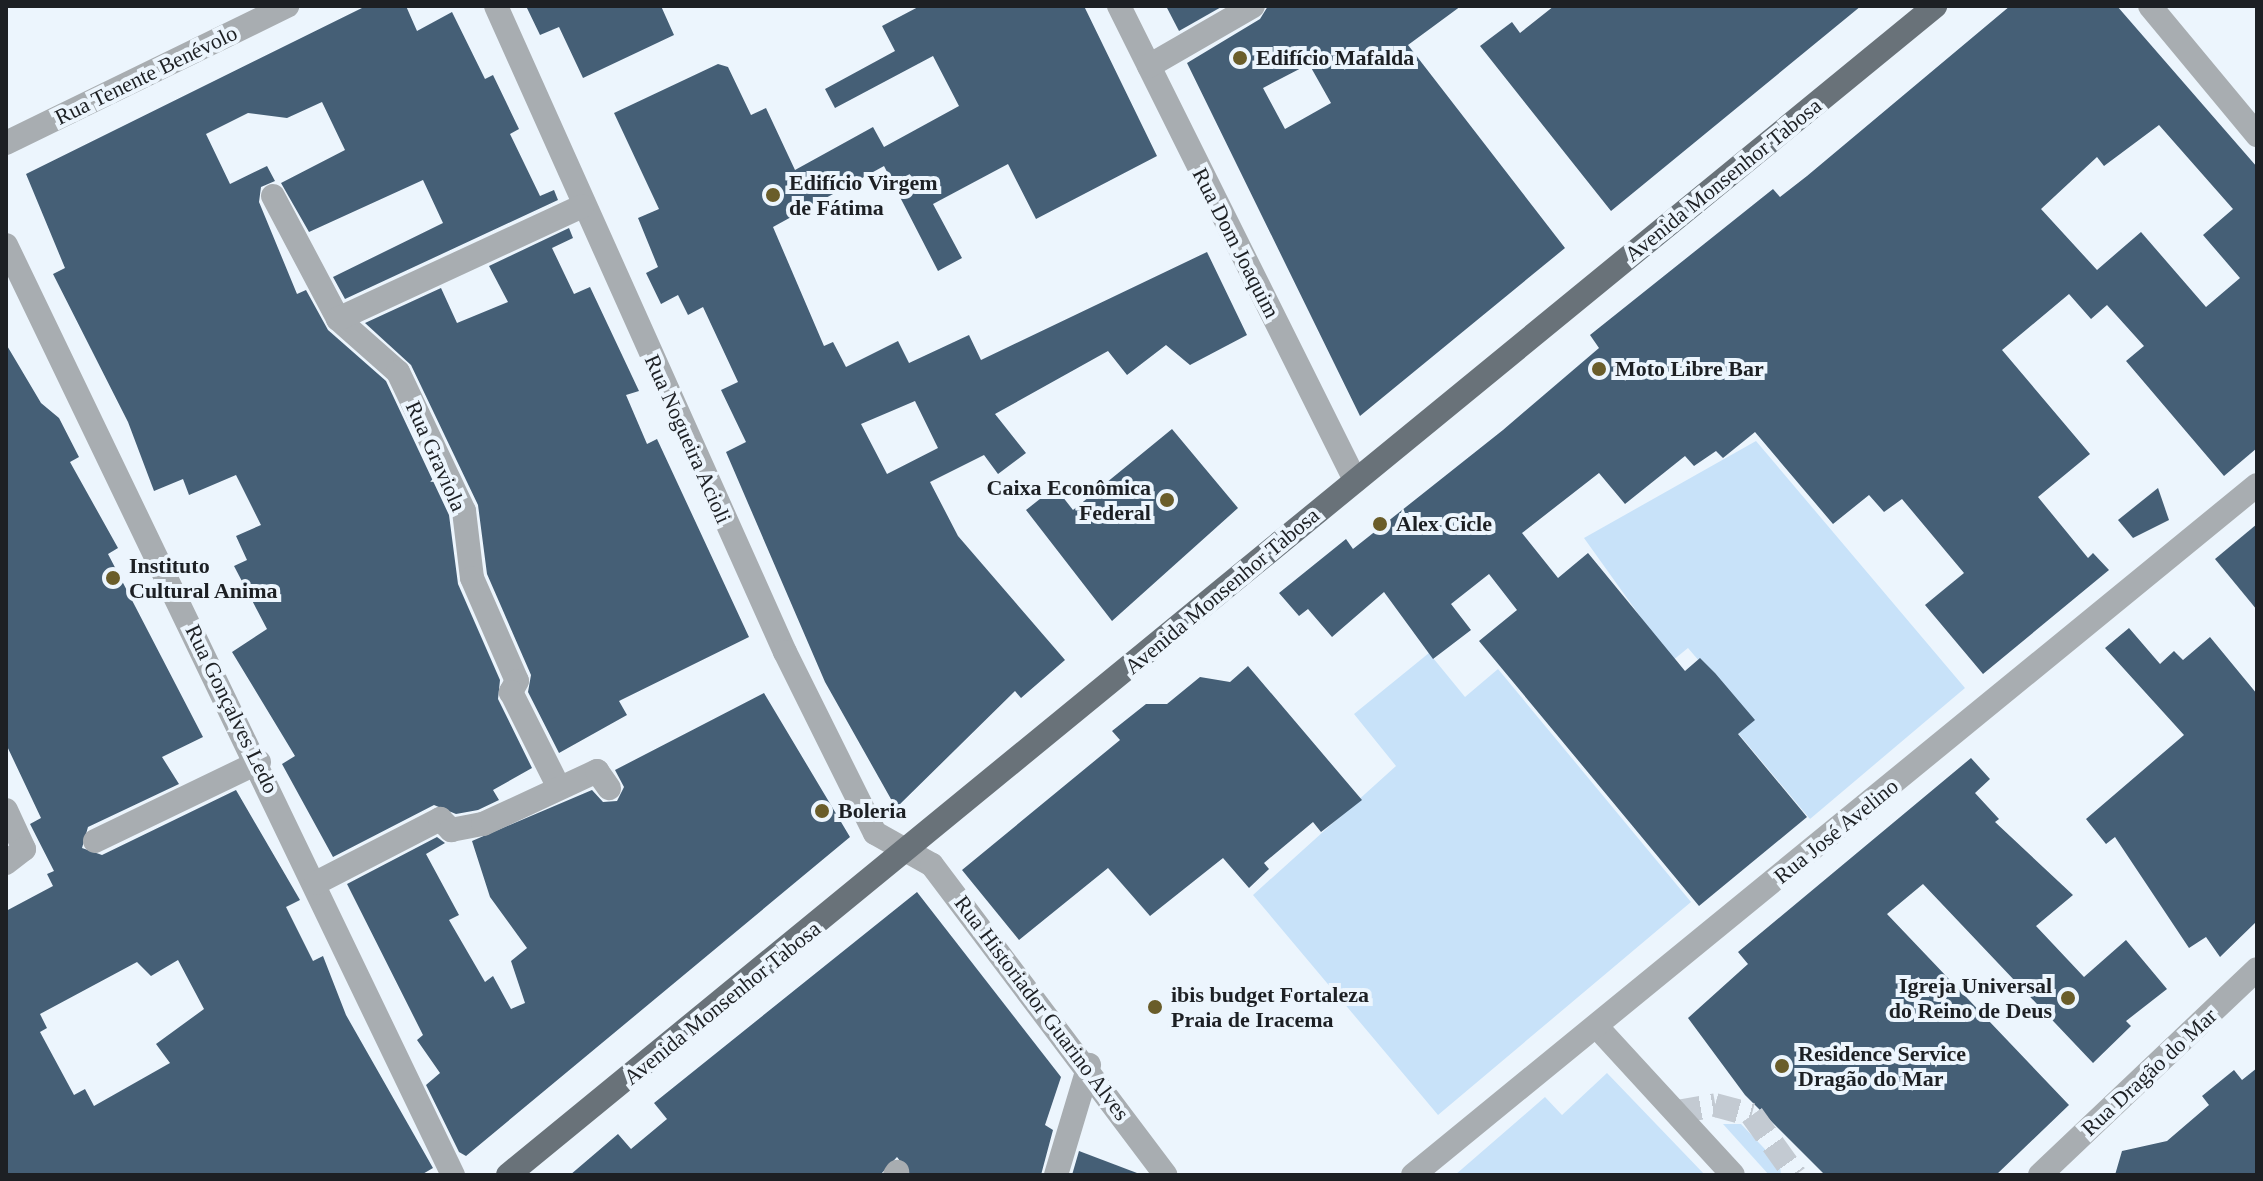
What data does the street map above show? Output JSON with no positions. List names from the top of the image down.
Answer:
{
  "streets": {
    "main road": ["Avenida Monsenhor Tabosa"],
    "street": [
      "Rua Tenente Benévolo",
      "Rua Dom Joaquim",
      "Rua Nogueira Acioli",
      "Rua Graviola",
      "Rua Gonçalves Ledo",
      "Rua José Avelino",
      "Rua Historiador Guarino Alves",
      "Rua Dragão do Mar"
    ]
  },
  "crossings": [
    ["Avenida Monsenhor Tabosa", "Rua Dom Joaquim"],
    ["Avenida Monsenhor Tabosa", "Rua Nogueira Acioli"],
    ["Avenida Monsenhor Tabosa", "Rua Historiador Guarino Alves"],
    ["Rua Nogueira Acioli", "Rua Historiador Guarino Alves"]
  ],
  "places": [
    "Edifício Mafalda",
    "Edifício Virgem de Fátima",
    "Moto Libre Bar",
    "Caixa Econômica Federal",
    "Alex Cicle",
    "Instituto Cultural Anima",
    "Boleria",
    "Igreja Universal do Reino de Deus",
    "ibis budget Fortaleza Praia de Iracema",
    "Residence Service Dragão do Mar"
  ]
}
